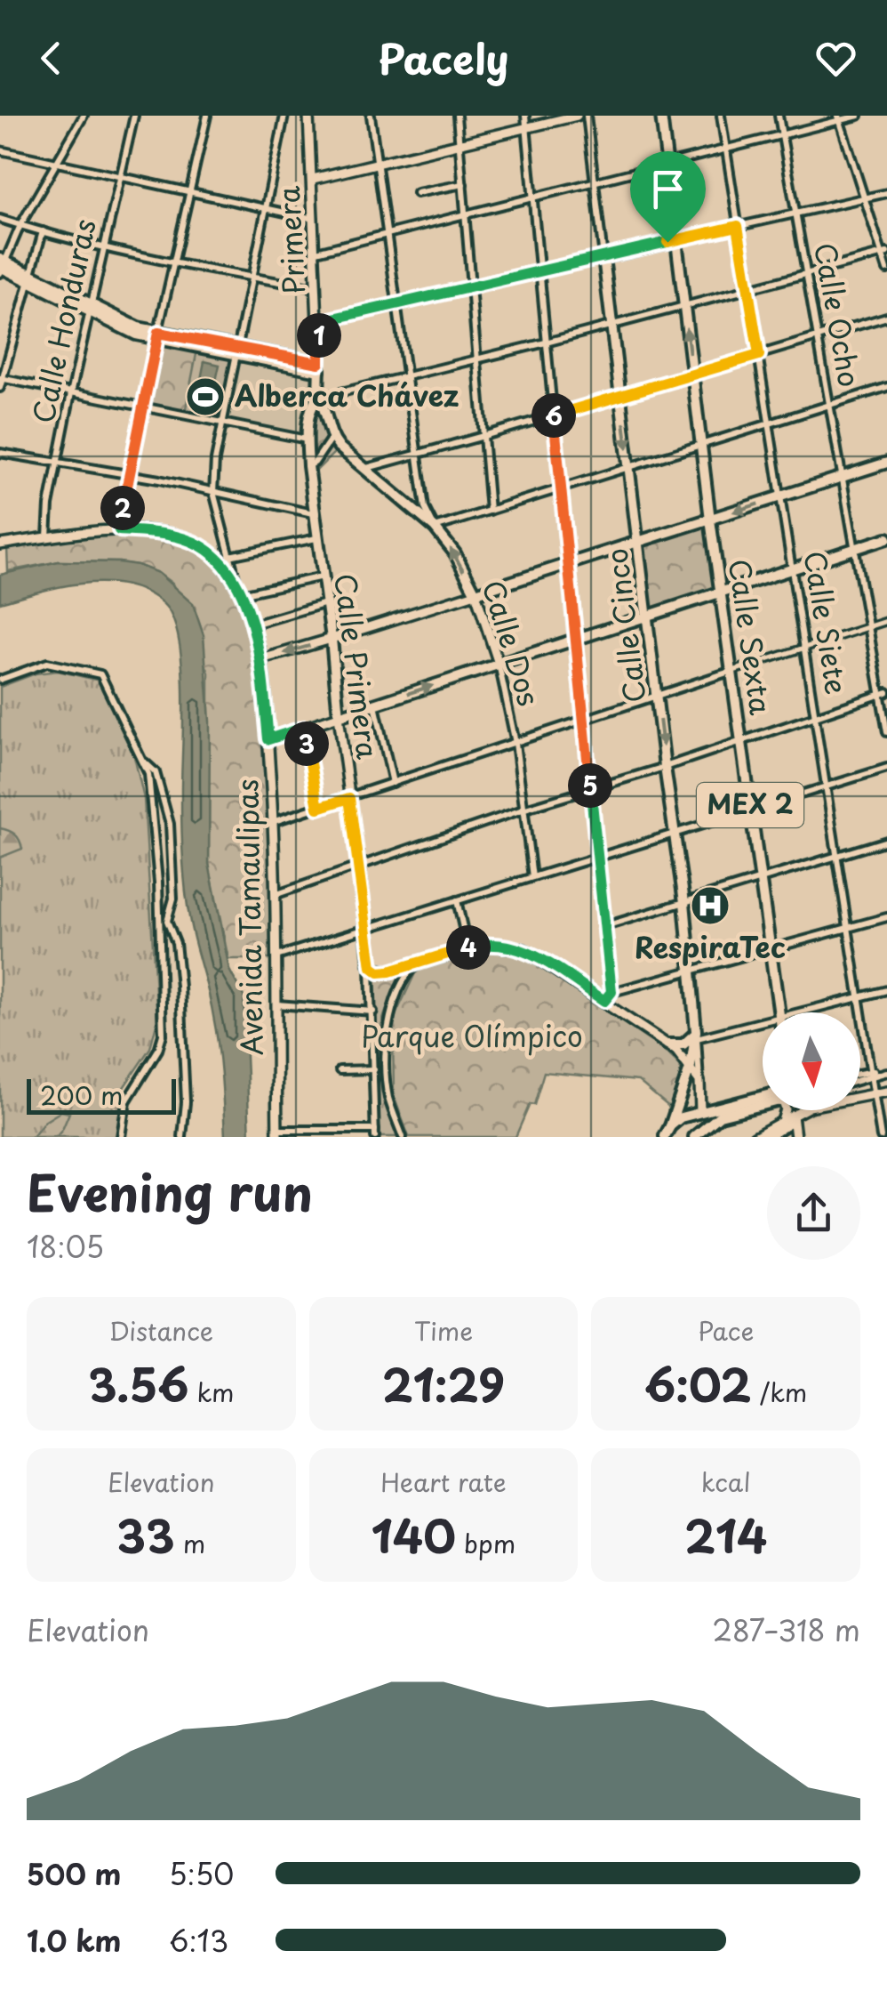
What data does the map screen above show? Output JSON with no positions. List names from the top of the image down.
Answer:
{
  "streets": {
    "main road": [
      "Calle Cinco",
      "Calle Sexta",
      "Calle Dos",
      "Calle Primera",
      "MEX 2"
    ],
    "street": [
      "Primera",
      "Calle Ocho",
      "Calle Honduras",
      "Calle Siete",
      "Avenida Tamaulipas"
    ]
  },
  "crossings": [
    ["Primera", "Calle Primera"],
    ["Calle Honduras", "Avenida Tamaulipas"]
  ],
  "parks": ["Parque Olímpico"],
  "places": {
    "sports": ["Alberca Chávez"],
    "hospital": ["RespiraTec"]
  },
  "scale_bar": "200 m",
  "north": "bottom",
  "page": {
    "header": "Pacely",
    "pins": [
      "1",
      "6",
      "2",
      "3",
      "5",
      "4"
    ],
    "scale": "200 m",
    "heading": ["Evening run", "18:05"],
    "stats": [
      ["Distance", "3.56 km"],
      ["Time", "21:29"],
      ["Pace", "6:02 /km"],
      ["Elevation", "33 m"],
      ["Heart rate", "140 bpm"],
      ["kcal", "214"]
    ],
    "chart": ["Elevation", "287–318 m"],
    "list": [
      {
        "name": "500 m",
        "note": "5:50"
      },
      {
        "name": "1.0 km",
        "note": "6:13"
      }
    ]
  }
}
